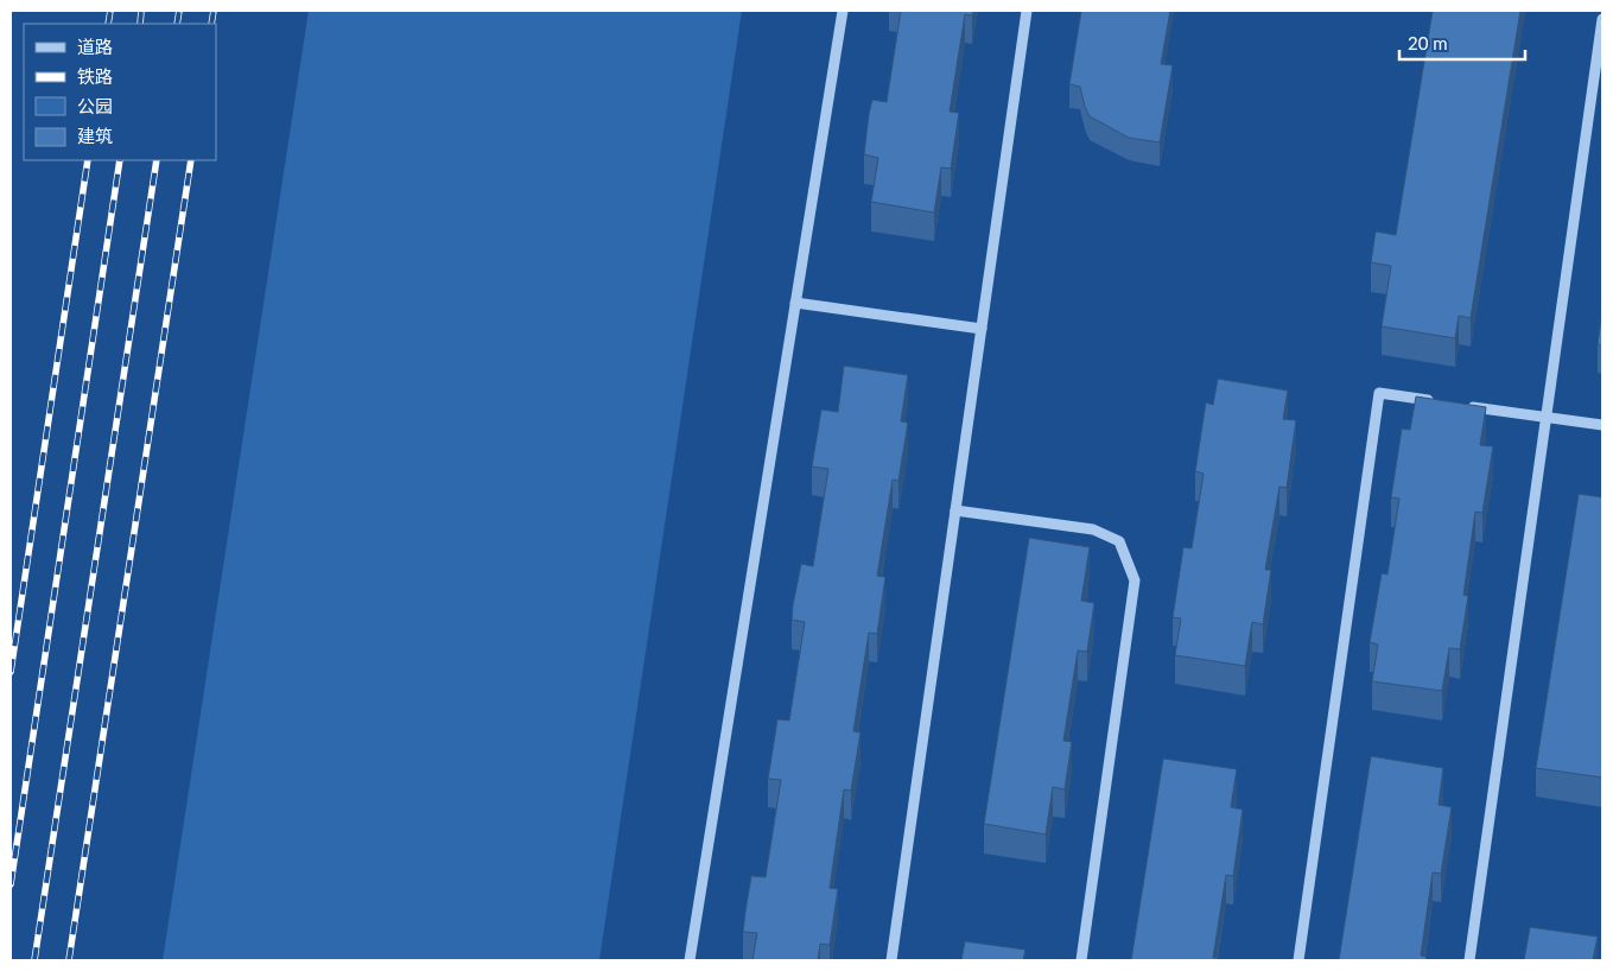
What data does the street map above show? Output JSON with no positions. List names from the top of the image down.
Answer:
{
  "legend": [
    "道路",
    "铁路",
    "公园",
    "建筑"
  ],
  "scale_bar": "20 m"
}
